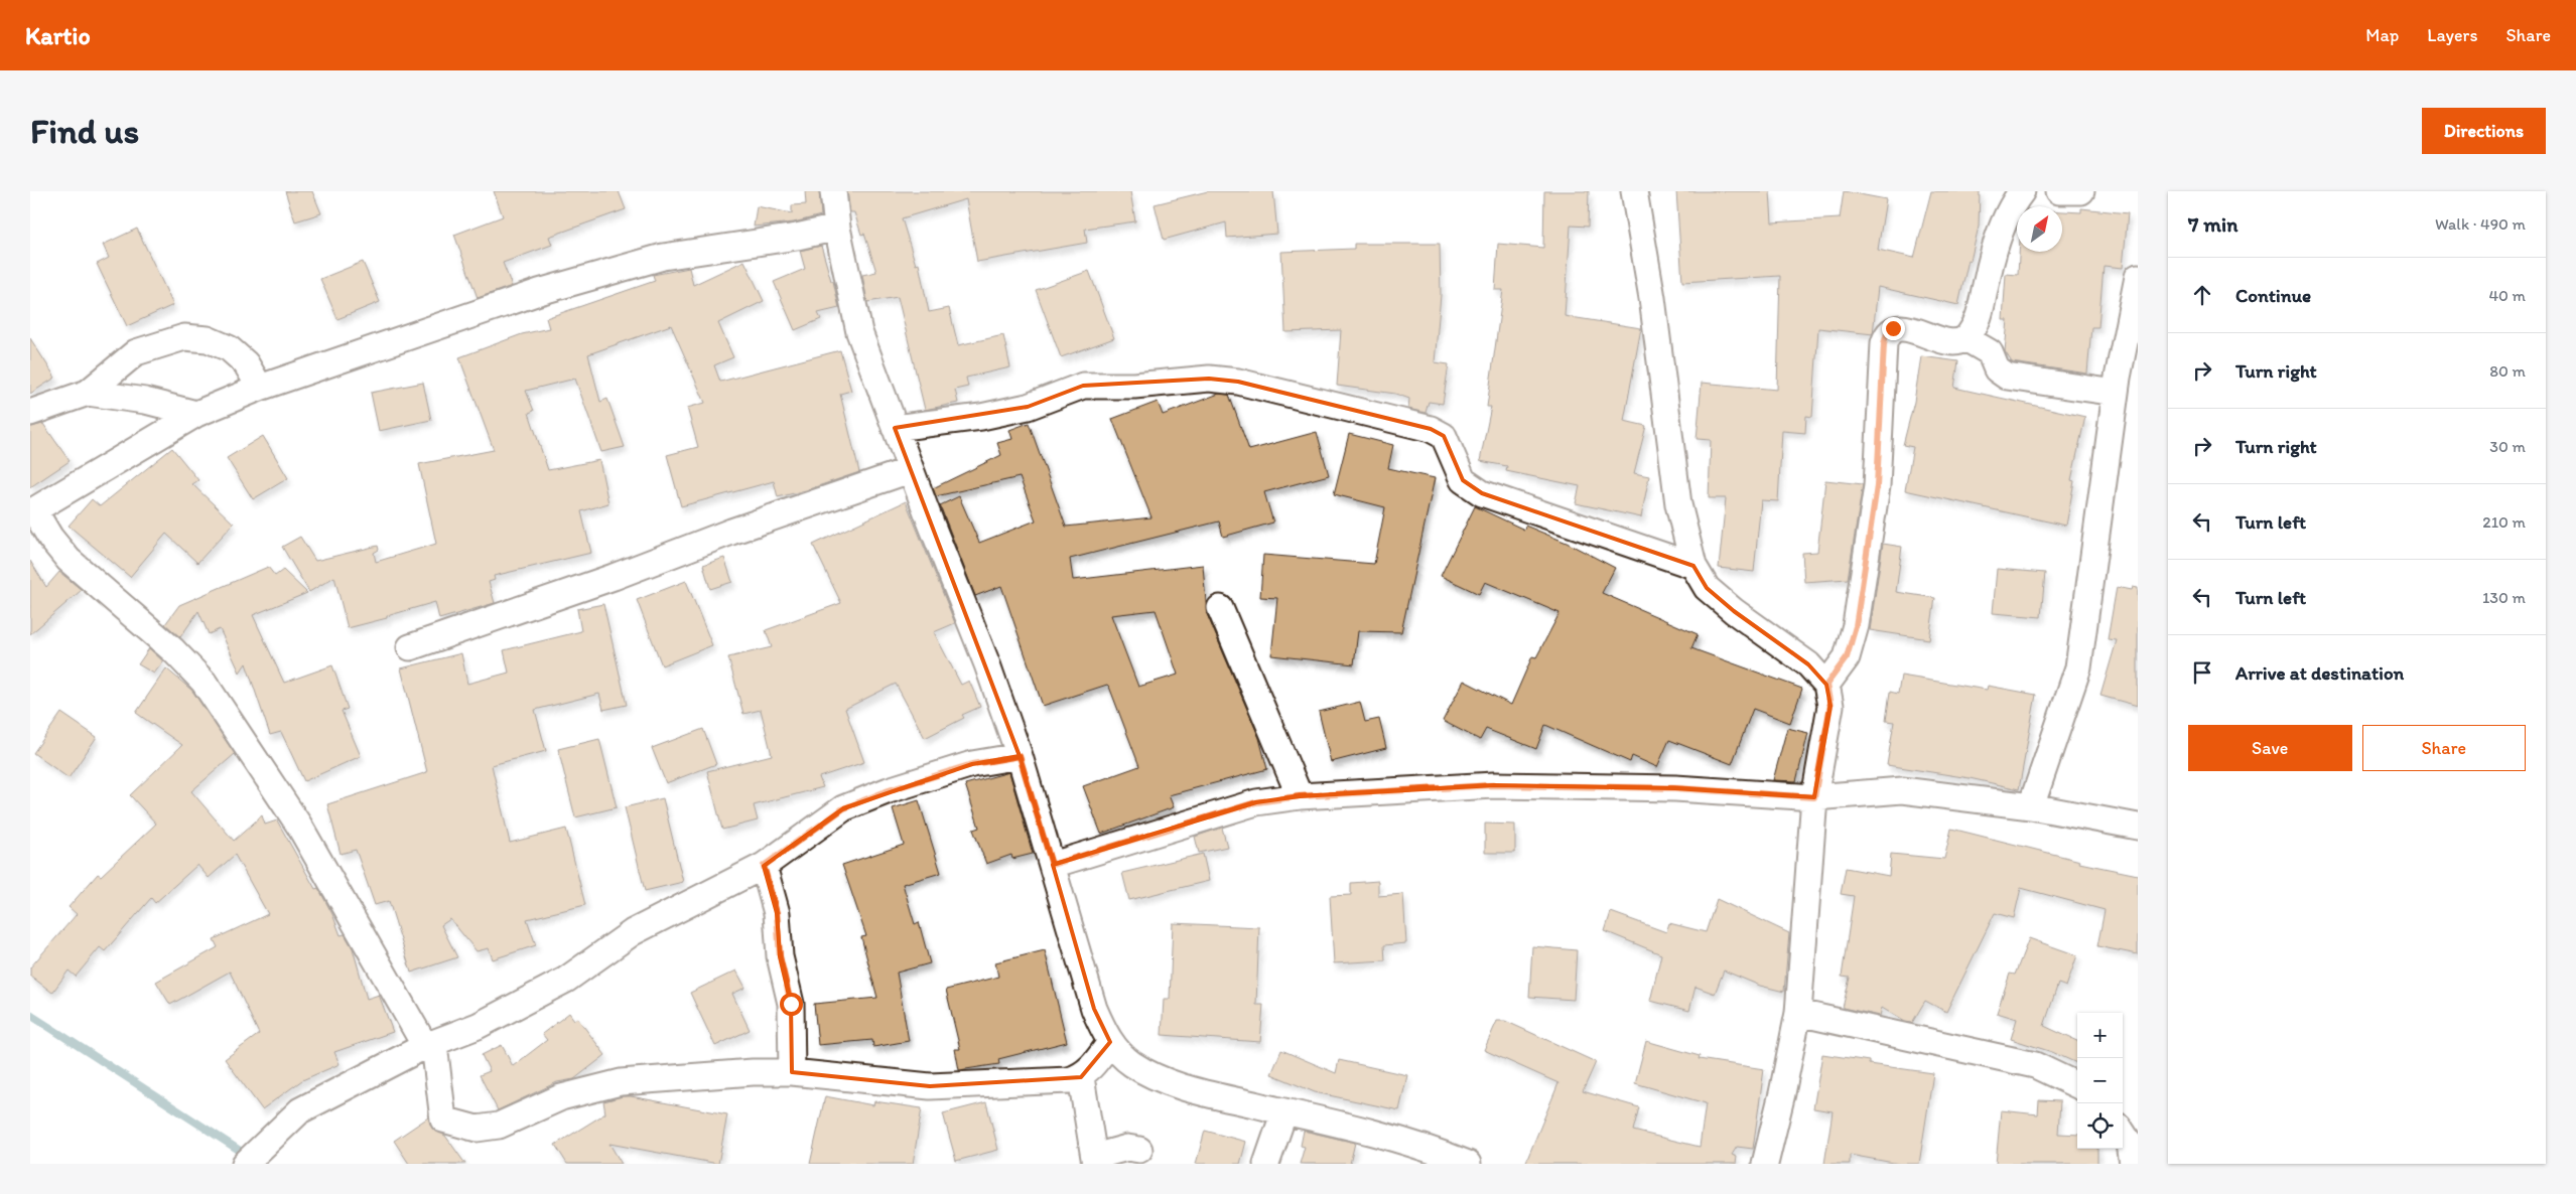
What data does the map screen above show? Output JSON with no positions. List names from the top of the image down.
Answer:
{
  "north": "top right",
  "page": {
    "header": "Kartio",
    "nav": ["Map", "Layers", "Share"],
    "buttons": [
      "Directions",
      ["Save", "Share"]
    ],
    "title": "Find us",
    "heading": ["7 min", "Walk · 490 m"],
    "list": [
      ["Continue", "40 m"],
      ["Turn right", "80 m"],
      ["Turn right", "30 m"],
      ["Turn left", "210 m"],
      ["Turn left", "130 m"],
      "Arrive at destination"
    ],
    "map_buttons": ["+", "−"]
  }
}
